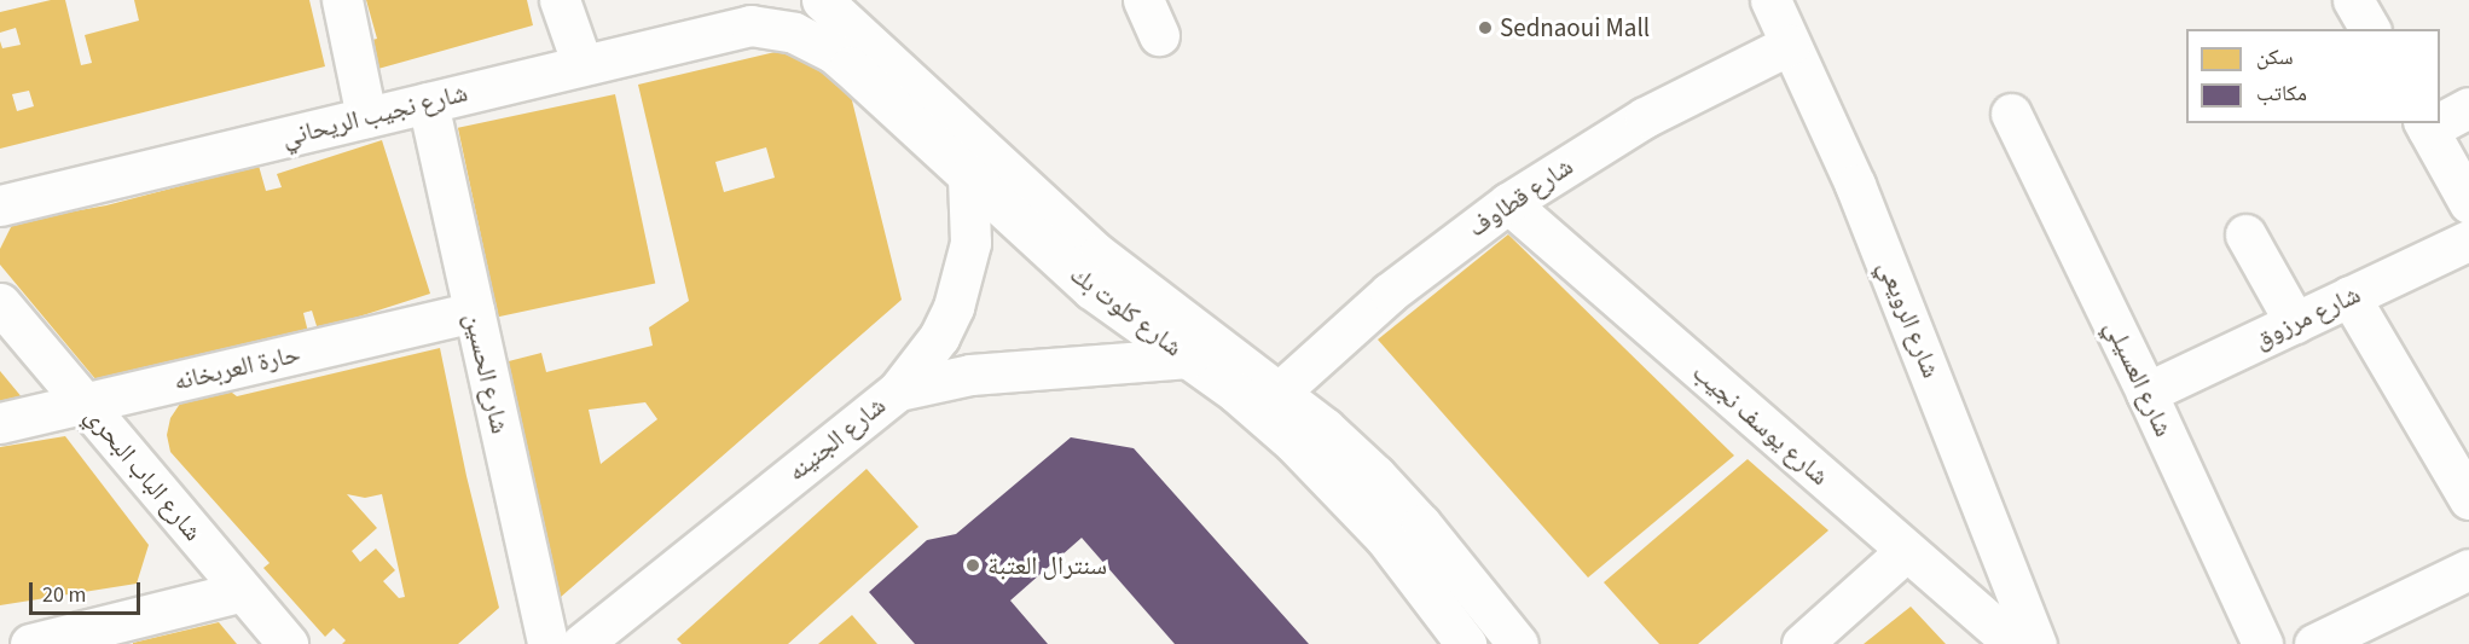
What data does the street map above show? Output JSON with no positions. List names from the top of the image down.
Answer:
{
  "streets": {
    "street": [
      "شارع نجيب الريحاني",
      "شارع قطاوف",
      "شارع كلوت بك",
      "شارع مرزوق",
      "شارع الرويعي",
      "حارة العربخانه",
      "شارع الحسين",
      "شارع العسيلي",
      "شارع يوسف نجيب",
      "شارع الجنينه",
      "شارع الباب البحري"
    ]
  },
  "crossings": [
    ["شارع نجيب الريحاني", "شارع كلوت بك"],
    ["شارع نجيب الريحاني", "شارع الحسين"],
    ["شارع قطاوف", "شارع كلوت بك"],
    ["شارع قطاوف", "شارع الرويعي"],
    ["شارع قطاوف", "شارع يوسف نجيب"],
    ["شارع كلوت بك", "شارع الجنينه"],
    ["شارع مرزوق", "شارع العسيلي"],
    ["حارة العربخانه", "شارع الحسين"],
    ["حارة العربخانه", "شارع الباب البحري"]
  ],
  "places": ["Sednaoui Mall", "سنترال العتبة"],
  "legend": ["سكن", "مكاتب"],
  "scale_bar": "20 m"
}
